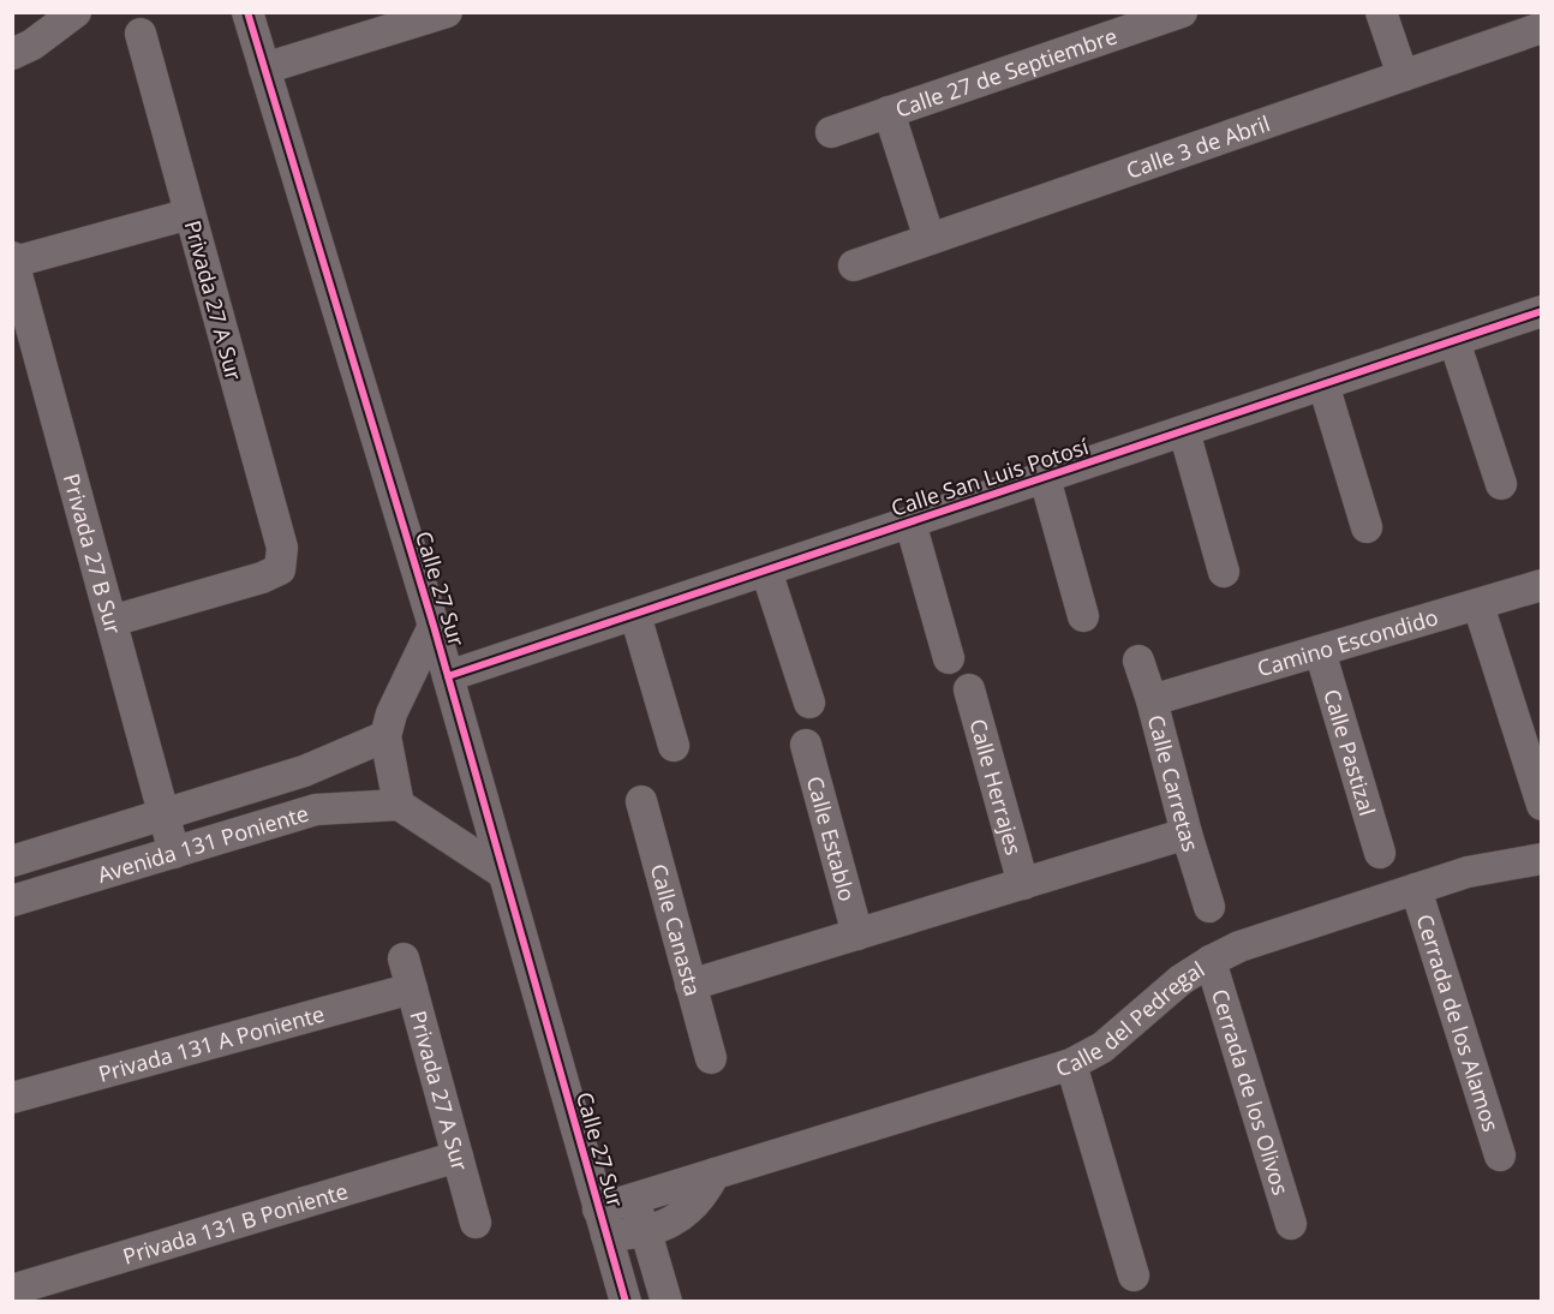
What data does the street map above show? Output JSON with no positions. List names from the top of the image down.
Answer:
{
  "streets": {
    "street": [
      "Calle 27 de Septiembre",
      "Calle 3 de Abril",
      "Privada 27 A Sur",
      "Calle San Luis Potosí",
      "Privada 27 B Sur",
      "Calle 27 Sur",
      "Camino Escondido",
      "Calle Pastizal",
      "Calle Carretas",
      "Calle Herrajes",
      "Calle Establo",
      "Avenida 131 Poniente",
      "Calle Canasta",
      "Calle del Pedregal",
      "Cerrada de los Alamos",
      "Privada 131 A Poniente",
      "Cerrada de los Olivos",
      "Privada 131 B Poniente"
    ]
  },
  "crossings": [
    ["Privada 27 A Sur", "Privada 27 B Sur"],
    ["Privada 27 A Sur", "Privada 131 A Poniente"],
    ["Privada 27 A Sur", "Privada 131 B Poniente"],
    ["Calle San Luis Potosí", "Calle 27 Sur"],
    ["Privada 27 B Sur", "Avenida 131 Poniente"],
    ["Calle 27 Sur", "Calle del Pedregal"],
    ["Camino Escondido", "Calle Pastizal"],
    ["Camino Escondido", "Calle Carretas"],
    ["Calle del Pedregal", "Cerrada de los Alamos"],
    ["Calle del Pedregal", "Cerrada de los Olivos"]
  ]
}
